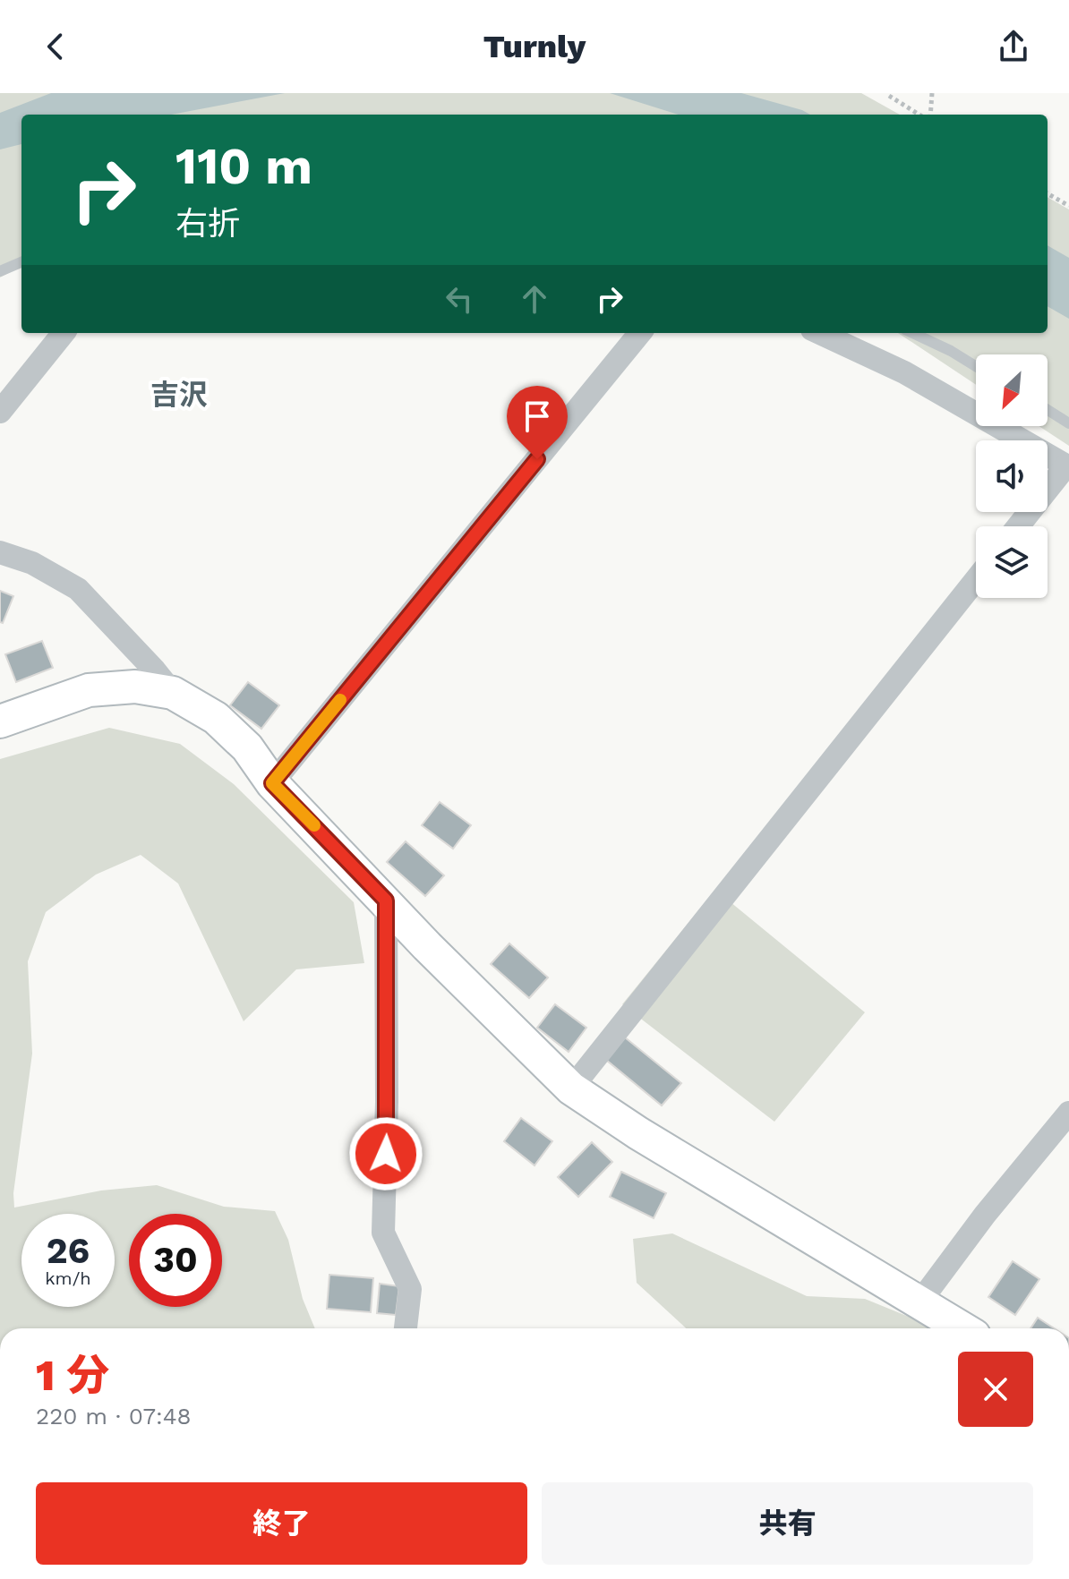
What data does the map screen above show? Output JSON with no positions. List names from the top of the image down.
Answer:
{
  "districts": ["吉沢"],
  "north": "bottom left",
  "page": {
    "header": "Turnly",
    "turn": ["110 m", "右折"],
    "speed": "26 km/h",
    "limit": "30",
    "heading": ["1 分", "220 m · 07:48"],
    "buttons": ["終了", "共有"]
  }
}
